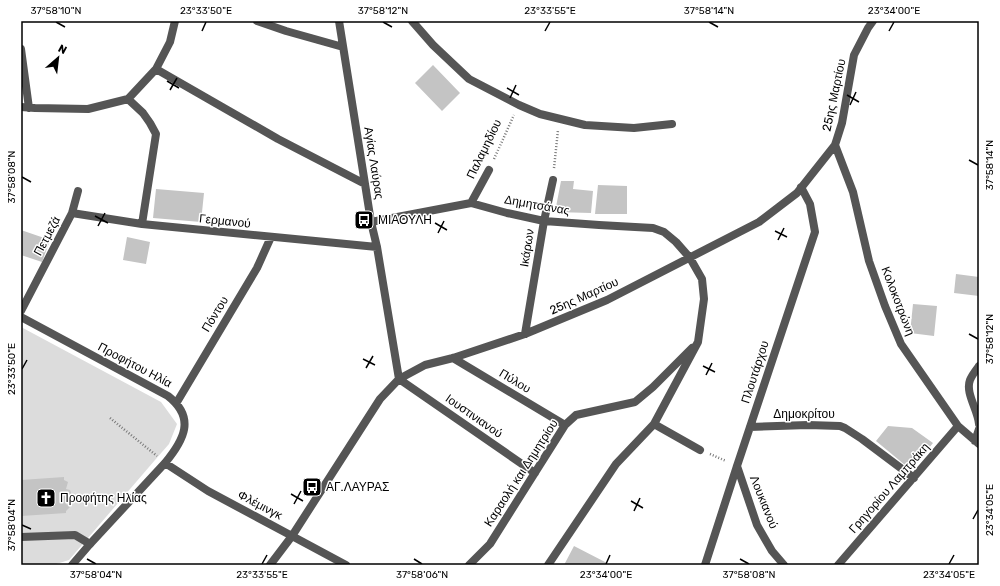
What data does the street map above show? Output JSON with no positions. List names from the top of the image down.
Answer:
{
  "streets": {
    "street": [
      "25ης Μαρτίου",
      "Παλαμηδίου",
      "Αγίας Λαύρας",
      "Δημητσάνας",
      "Γερμανού",
      "Πετμεζά",
      "Ικάρων",
      "Κολοκοτρώνη",
      "Πόντου",
      "Προφήτου Ηλία",
      "Πλουτάρχου",
      "Πύλου",
      "Δημοκρίτου",
      "Ιουστινιανού",
      "Καραολή και Δημητρίου",
      "Γρηγορίου Λαμπράκη",
      "Λουκιανού",
      "Φλέμινγκ"
    ]
  },
  "crossings": [
    ["25ης Μαρτίου", "Αγίας Λαύρας"],
    ["25ης Μαρτίου", "Δημητσάνας"],
    ["25ης Μαρτίου", "Ικάρων"],
    ["25ης Μαρτίου", "Κολοκοτρώνη"],
    ["25ης Μαρτίου", "Πλουτάρχου"],
    ["25ης Μαρτίου", "Πύλου"],
    ["25ης Μαρτίου", "Ιουστινιανού"],
    ["25ης Μαρτίου", "Φλέμινγκ"],
    ["Παλαμηδίου", "Δημητσάνας"],
    ["Αγίας Λαύρας", "Δημητσάνας"],
    ["Αγίας Λαύρας", "Γερμανού"],
    ["Αγίας Λαύρας", "Ιουστινιανού"],
    ["Δημητσάνας", "Ικάρων"],
    ["Γερμανού", "Πετμεζά"],
    ["Γερμανού", "Πόντου"],
    ["Κολοκοτρώνη", "Γρηγορίου Λαμπράκη"],
    ["Πόντου", "Προφήτου Ηλία"],
    ["Προφήτου Ηλία", "Φλέμινγκ"],
    ["Πλουτάρχου", "Δημοκρίτου"],
    ["Πλουτάρχου", "Λουκιανού"],
    ["Πύλου", "Καραολή και Δημητρίου"],
    ["Δημοκρίτου", "Γρηγορίου Λαμπράκη"],
    ["Ιουστινιανού", "Καραολή και Δημητρίου"]
  ],
  "places": {
    "bus stop": ["ΜΙΑΟΥΛΗ", "ΑΓ.ΛΑΥΡΑΣ"],
    "church": ["Προφήτης Ηλίας"]
  },
  "north": "top right",
  "coordinates": [
    "37°58'10\"N",
    "23°33'50\"E",
    "37°58'12\"N",
    "23°33'55\"E",
    "37°58'14\"N",
    "23°34'00\"E",
    "37°58'08\"N",
    "23°34'05\"E",
    "37°58'04\"N",
    "37°58'06\"N"
  ]
}
